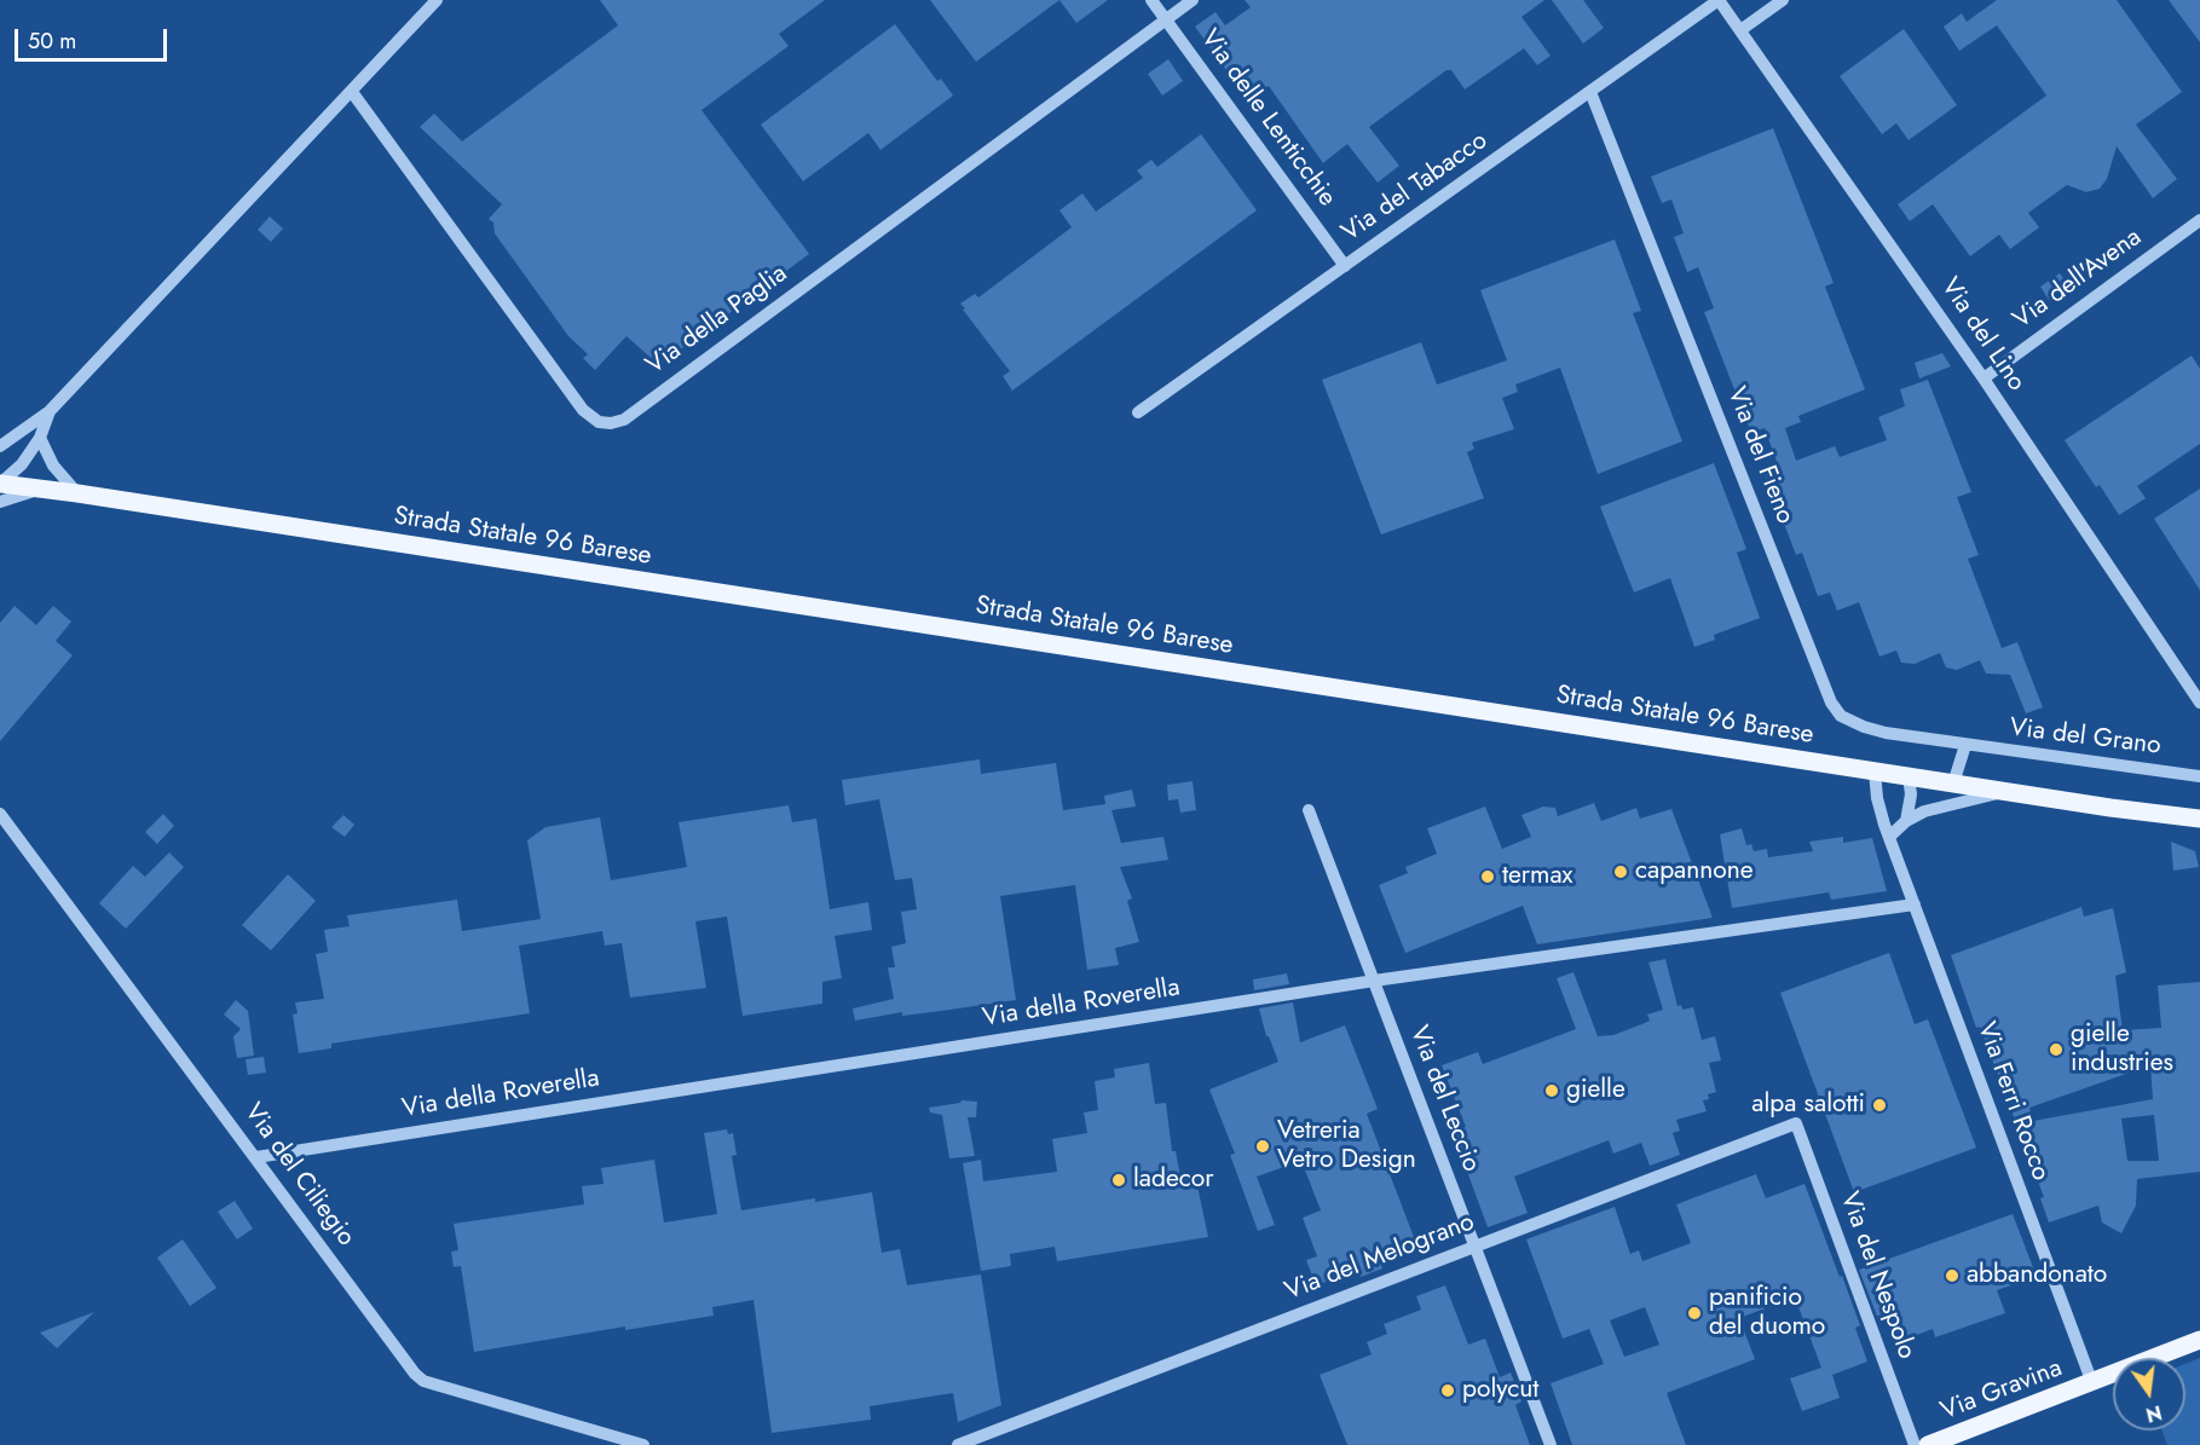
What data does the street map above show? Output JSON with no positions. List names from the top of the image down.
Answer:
{
  "streets": {
    "main road": ["Strada Statale 96 Barese", "Via Gravina"],
    "street": [
      "Via delle Lenticchie",
      "Via del Tabacco",
      "Via dell'Avena",
      "Via della Paglia",
      "Via del Lino",
      "Via del Fieno",
      "Via del Grano",
      "Via della Roverella",
      "Via del Leccio",
      "Via Ferri Rocco",
      "Via del Ciliegio",
      "Via del Melograno",
      "Via del Nespolo"
    ]
  },
  "crossings": [
    ["Via delle Lenticchie", "Via del Tabacco"],
    ["Via delle Lenticchie", "Via della Paglia"],
    ["Via del Tabacco", "Via del Lino"],
    ["Via del Tabacco", "Via del Fieno"],
    ["Via dell'Avena", "Via del Lino"],
    ["Via del Fieno", "Via del Grano"],
    ["Strada Statale 96 Barese", "Via Ferri Rocco"],
    ["Via della Roverella", "Via del Leccio"],
    ["Via della Roverella", "Via Ferri Rocco"],
    ["Via della Roverella", "Via del Ciliegio"],
    ["Via del Leccio", "Via del Melograno"],
    ["Via Ferri Rocco", "Via Gravina"],
    ["Via del Melograno", "Via del Nespolo"]
  ],
  "places": [
    "capannone",
    "termax",
    "gielle industries",
    "gielle",
    "alpa salotti",
    "Vetreria Vetro Design",
    "ladecor",
    "abbandonato",
    "panificio del duomo",
    "polycut"
  ],
  "scale_bar": "50 m",
  "north": "bottom"
}
